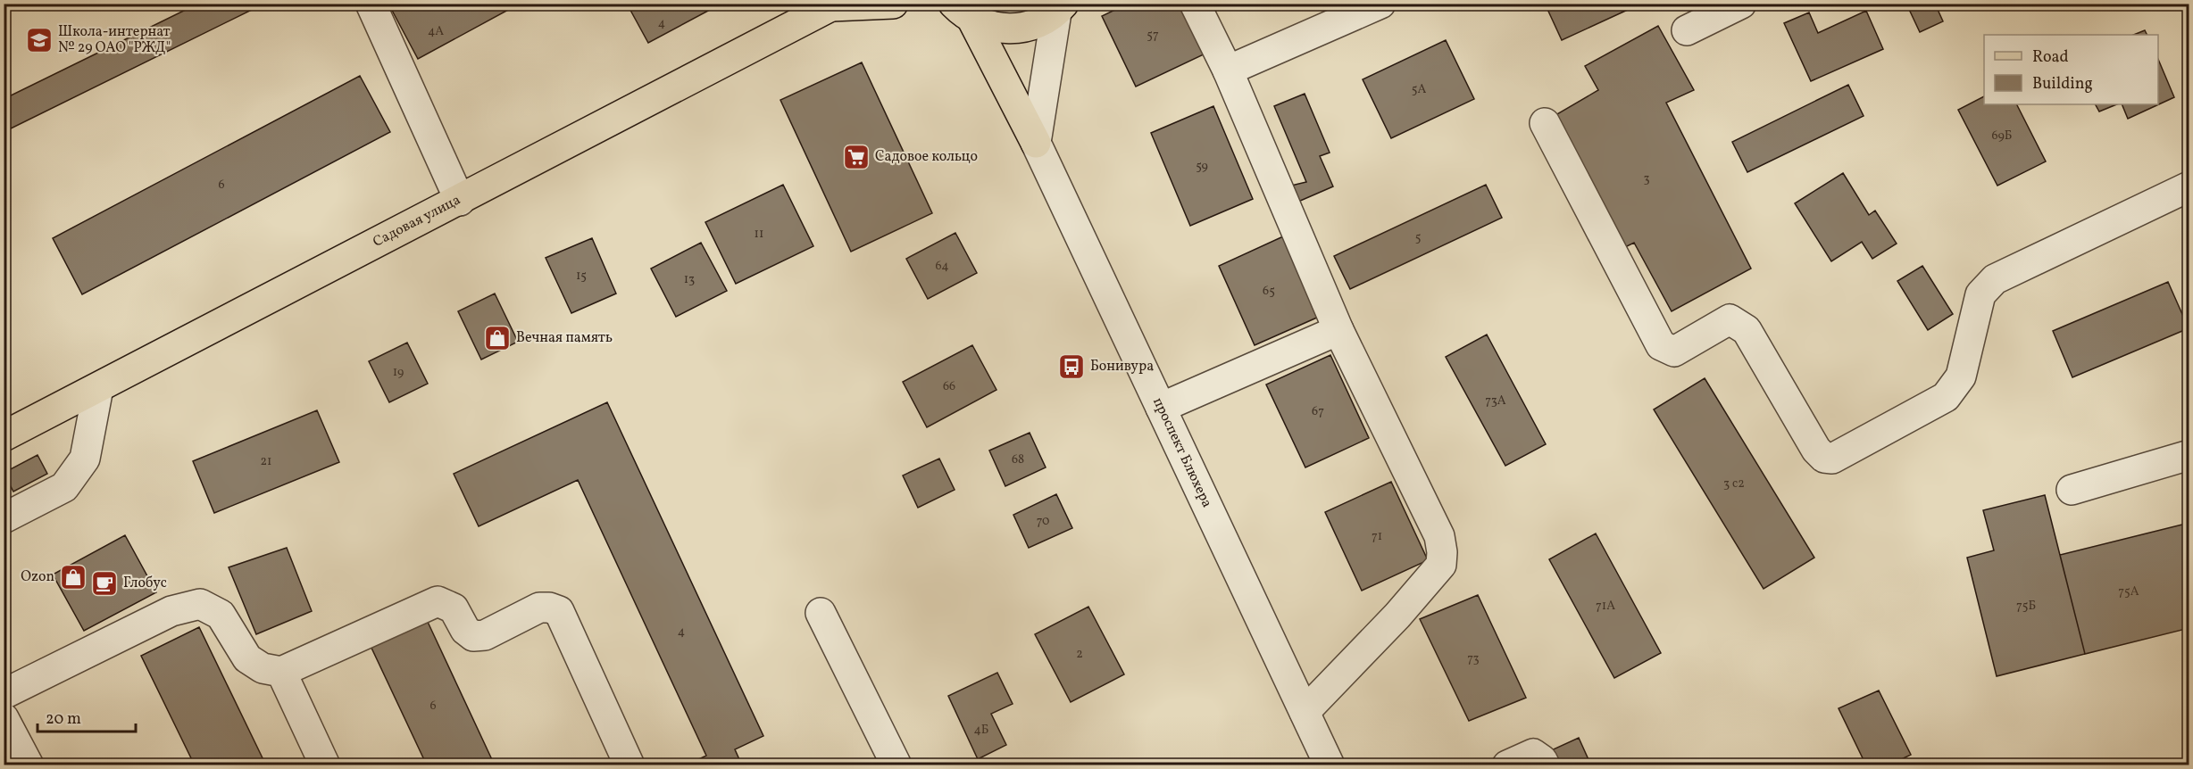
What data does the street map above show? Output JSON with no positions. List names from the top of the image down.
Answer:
{
  "streets": {
    "main road": ["Садовая улица"],
    "street": ["проспект Блюхера"]
  },
  "places": {
    "school or university": ["Школа-интернат № 29 ОАО \"РЖД\""],
    "supermarket": ["Садовое кольцо"],
    "shop": ["Вечная память", "Ozon"],
    "bus stop": ["Бонивура"],
    "cafe": ["Глобус"]
  },
  "house_numbers": [
    "4",
    "4А",
    "57",
    "5А",
    "69Б",
    "59",
    "3",
    "6",
    "11",
    "5",
    "64",
    "15",
    "13",
    "65",
    "19",
    "66",
    "73А",
    "67",
    "68",
    "21",
    "3 с2",
    "70",
    "71",
    "75А",
    "71А",
    "75Б",
    "4",
    "2",
    "73",
    "6",
    "4Б"
  ],
  "legend": ["Road", "Building"],
  "scale_bar": "20 m"
}
